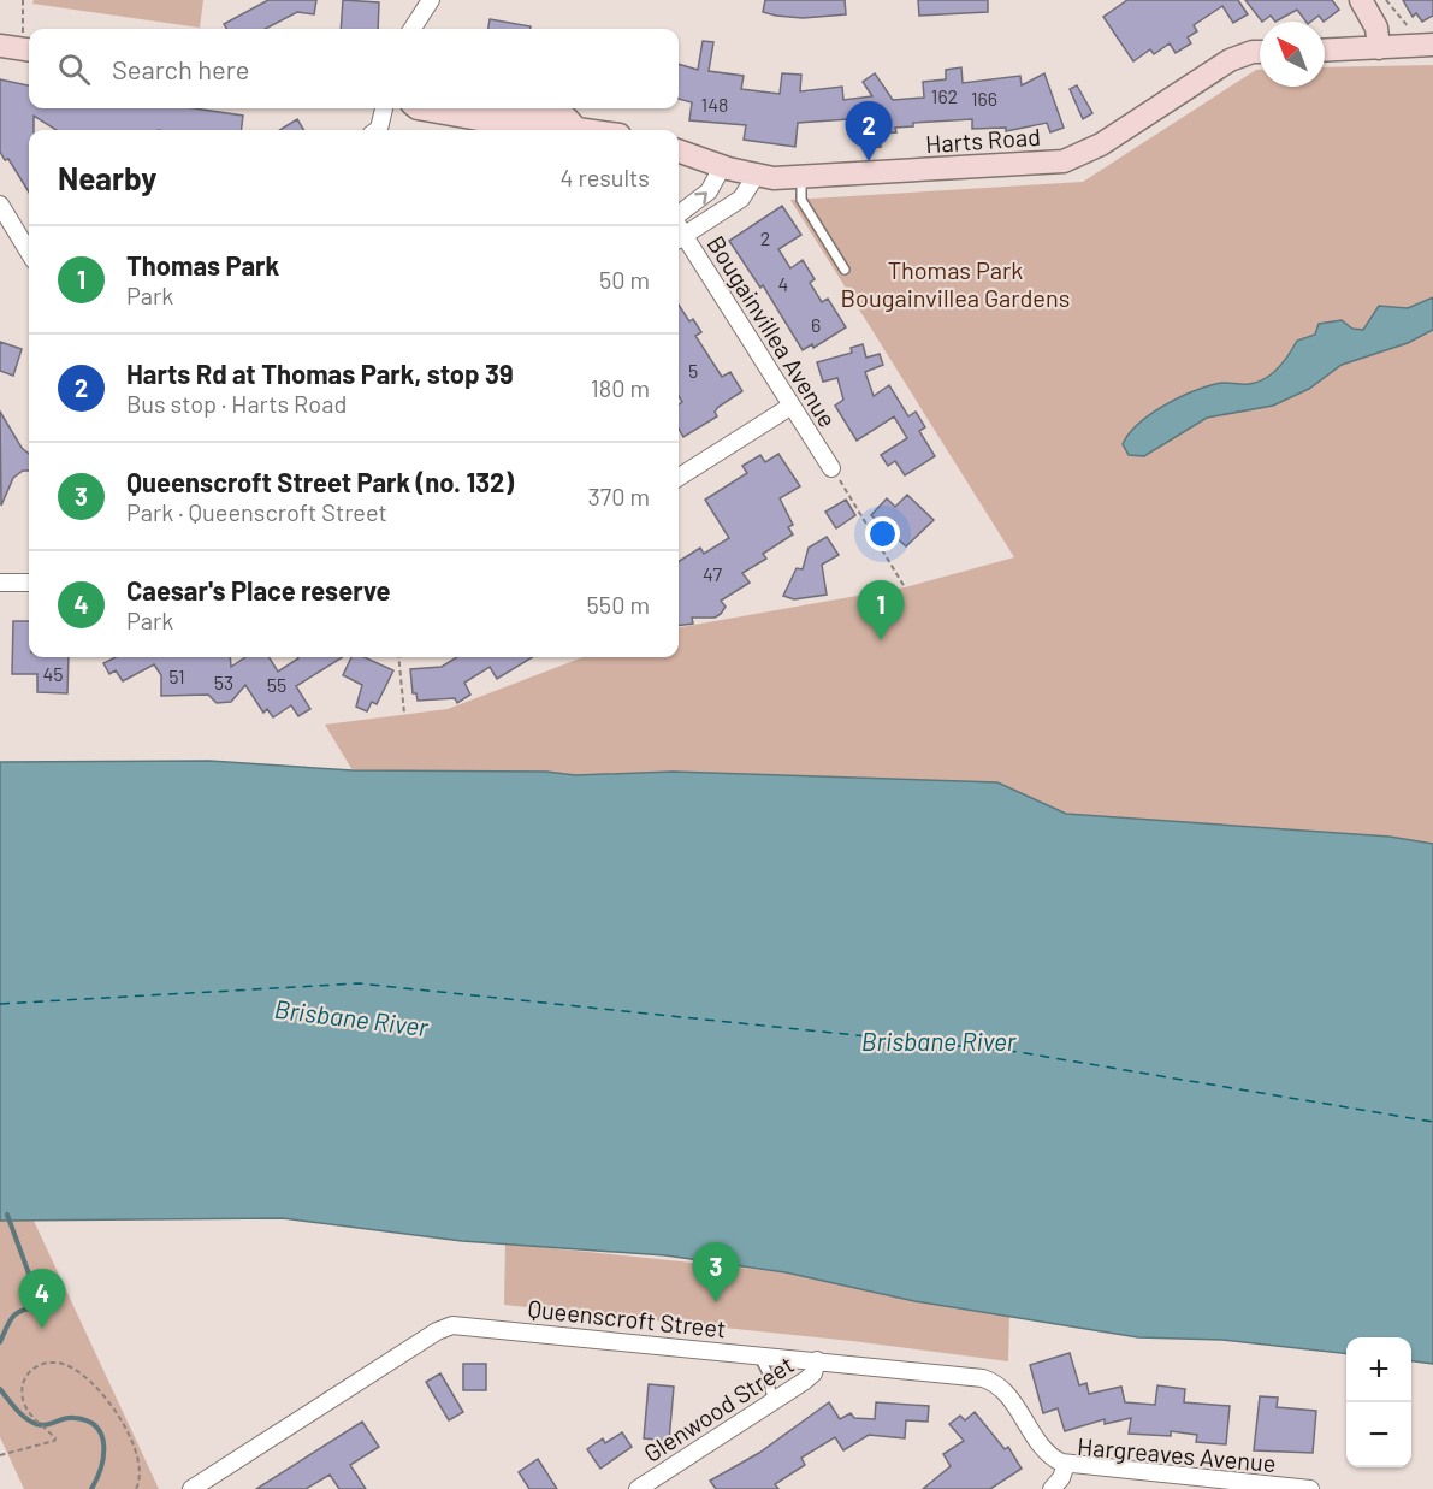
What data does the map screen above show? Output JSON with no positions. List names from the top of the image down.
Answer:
{
  "streets": {
    "street": [
      "Harts Road",
      "Bougainvillea Avenue",
      "Queenscroft Street",
      "Glenwood Street",
      "Hargreaves Avenue"
    ]
  },
  "crossings": [
    ["Queenscroft Street", "Glenwood Street"],
    ["Queenscroft Street", "Hargreaves Avenue"]
  ],
  "water": ["Brisbane River"],
  "parks": ["Thomas Park Bougainvillea Gardens"],
  "house_numbers": [
    "162",
    "166",
    "148",
    "2",
    "4",
    "6",
    "5",
    "47",
    "45",
    "51",
    "53",
    "55"
  ],
  "north": "top left",
  "page": {
    "search": "Search here",
    "pins": [
      "2",
      "1",
      "3",
      "4"
    ],
    "heading": ["Nearby", "4 results"],
    "list": [
      {
        "mark": "1",
        "name": "Thomas Park",
        "note": "Park",
        "value": "50 m"
      },
      {
        "mark": "2",
        "name": "Harts Rd at Thomas Park, stop 39",
        "note": "Bus stop · Harts Road",
        "value": "180 m"
      },
      {
        "mark": "3",
        "name": "Queenscroft Street Park (no. 132)",
        "note": "Park · Queenscroft Street",
        "value": "370 m"
      },
      {
        "mark": "4",
        "name": "Caesar's Place reserve",
        "note": "Park",
        "value": "550 m"
      }
    ],
    "map_buttons": ["+", "−"]
  }
}
